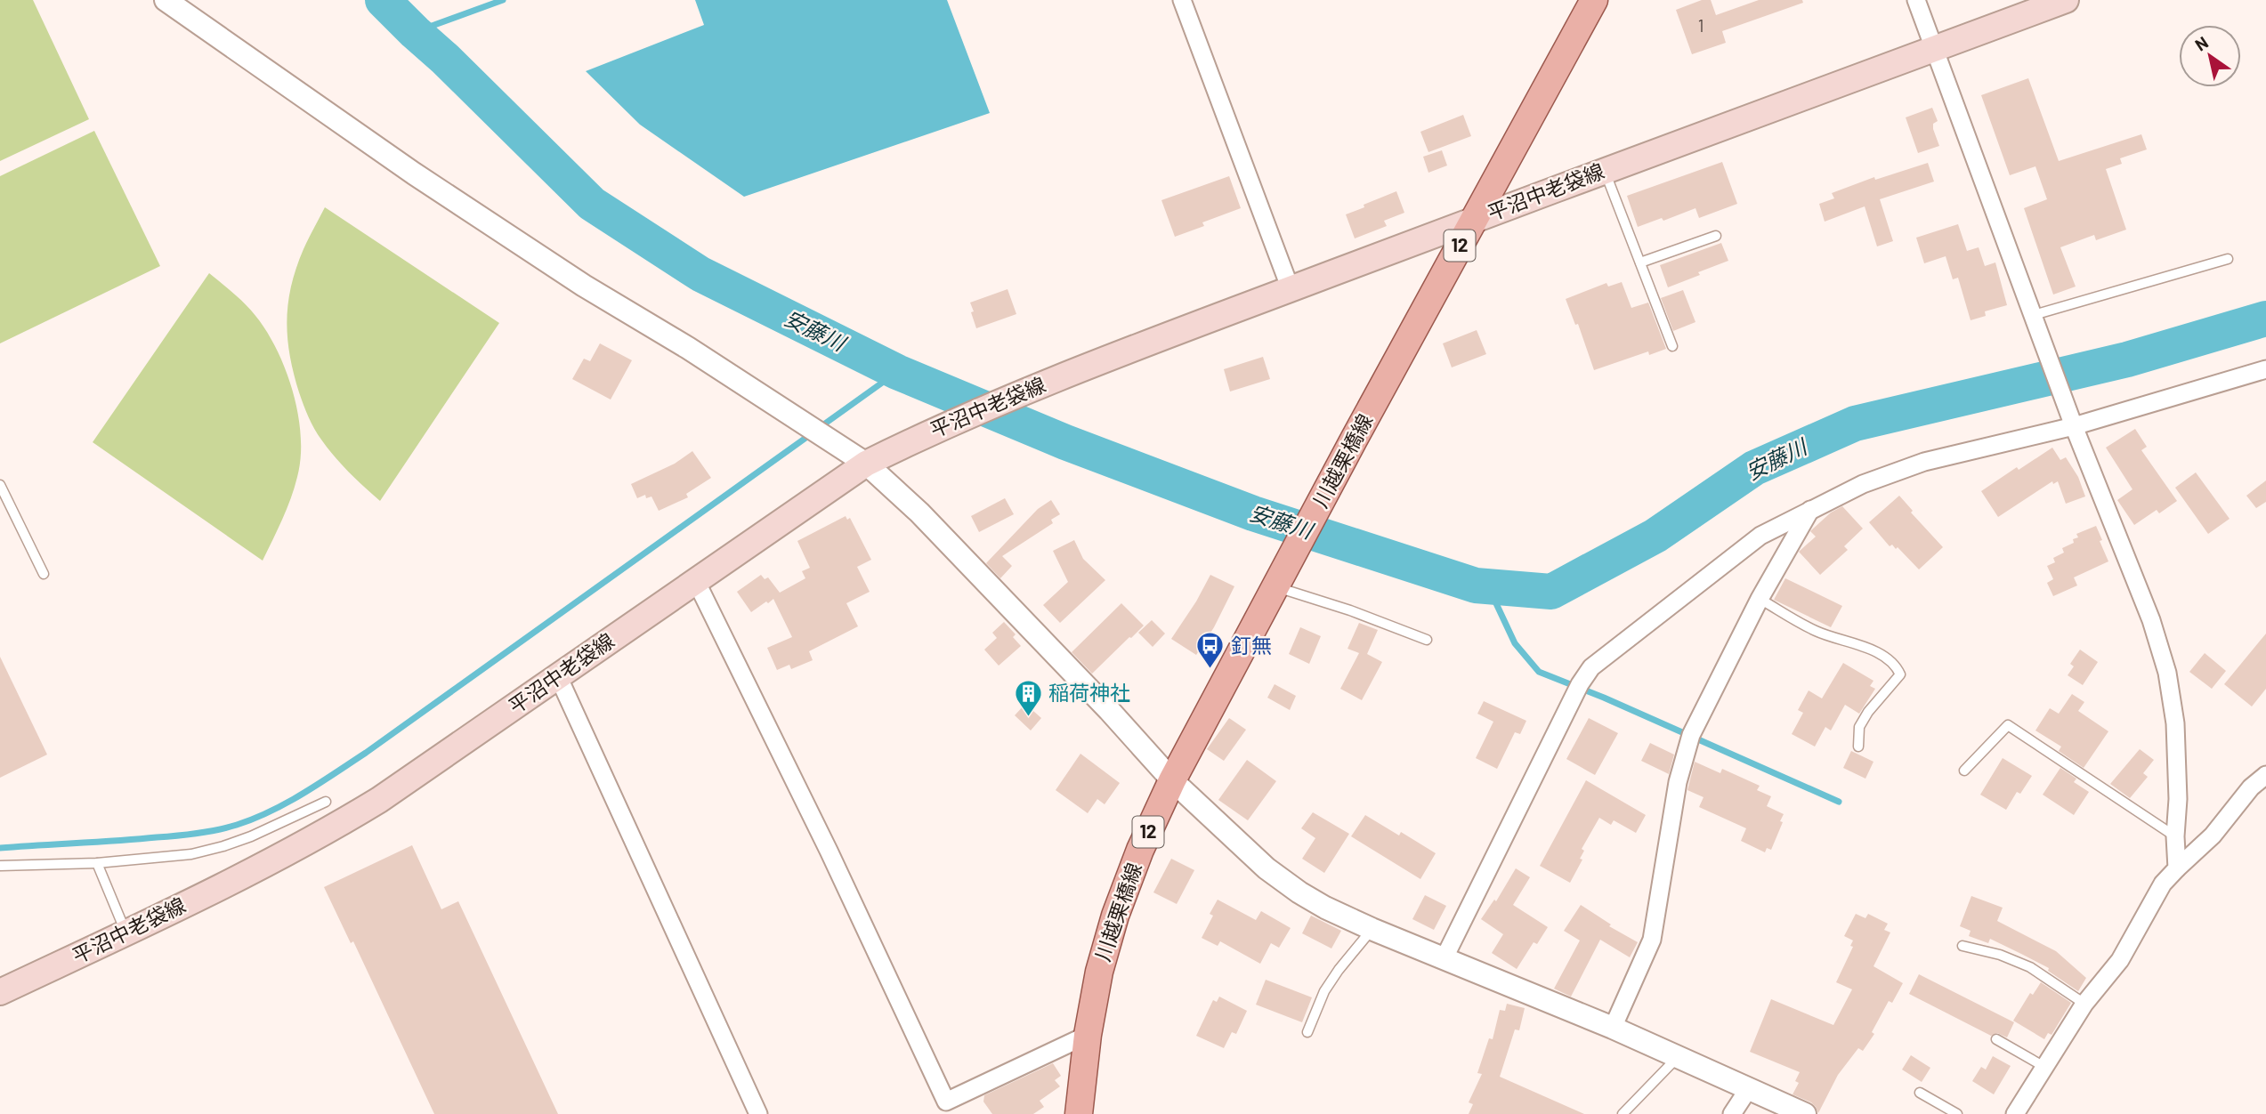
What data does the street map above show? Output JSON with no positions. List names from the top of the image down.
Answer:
{
  "streets": {
    "main road": ["平沼中老袋線", "12", "川越栗橋線"]
  },
  "crossings": [
    ["平沼中老袋線", "川越栗橋線"]
  ],
  "water": ["安藤川"],
  "places": {
    "bus stop": ["釘無"],
    "building": ["稲荷神社"]
  },
  "house_numbers": ["1"],
  "north": "top left"
}
